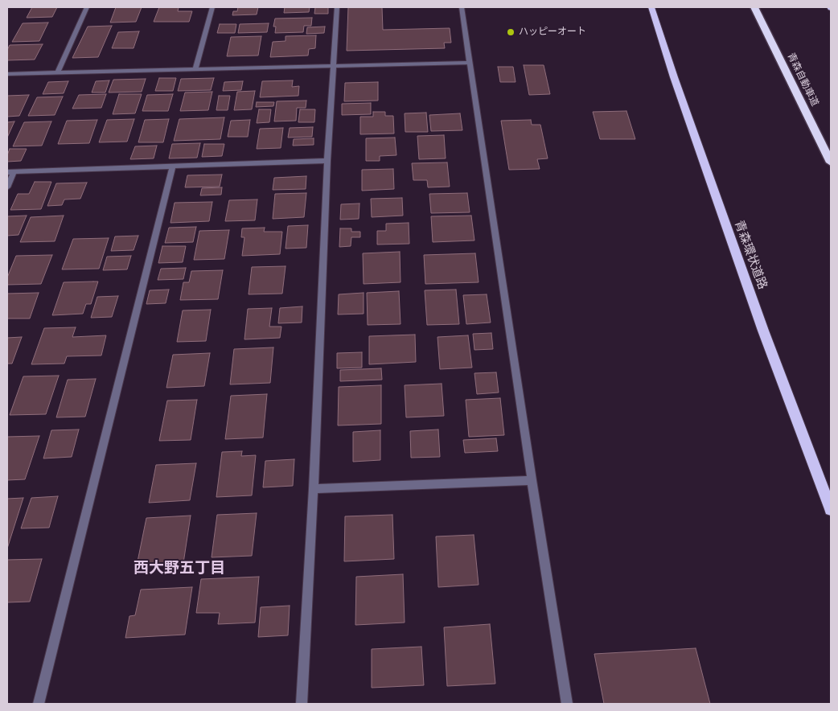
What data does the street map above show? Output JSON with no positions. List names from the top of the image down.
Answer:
{
  "streets": {
    "highway": ["青森自動車道", "青森環状道路"]
  },
  "districts": ["西大野五丁目"],
  "places": ["ハッピーオート"]
}
